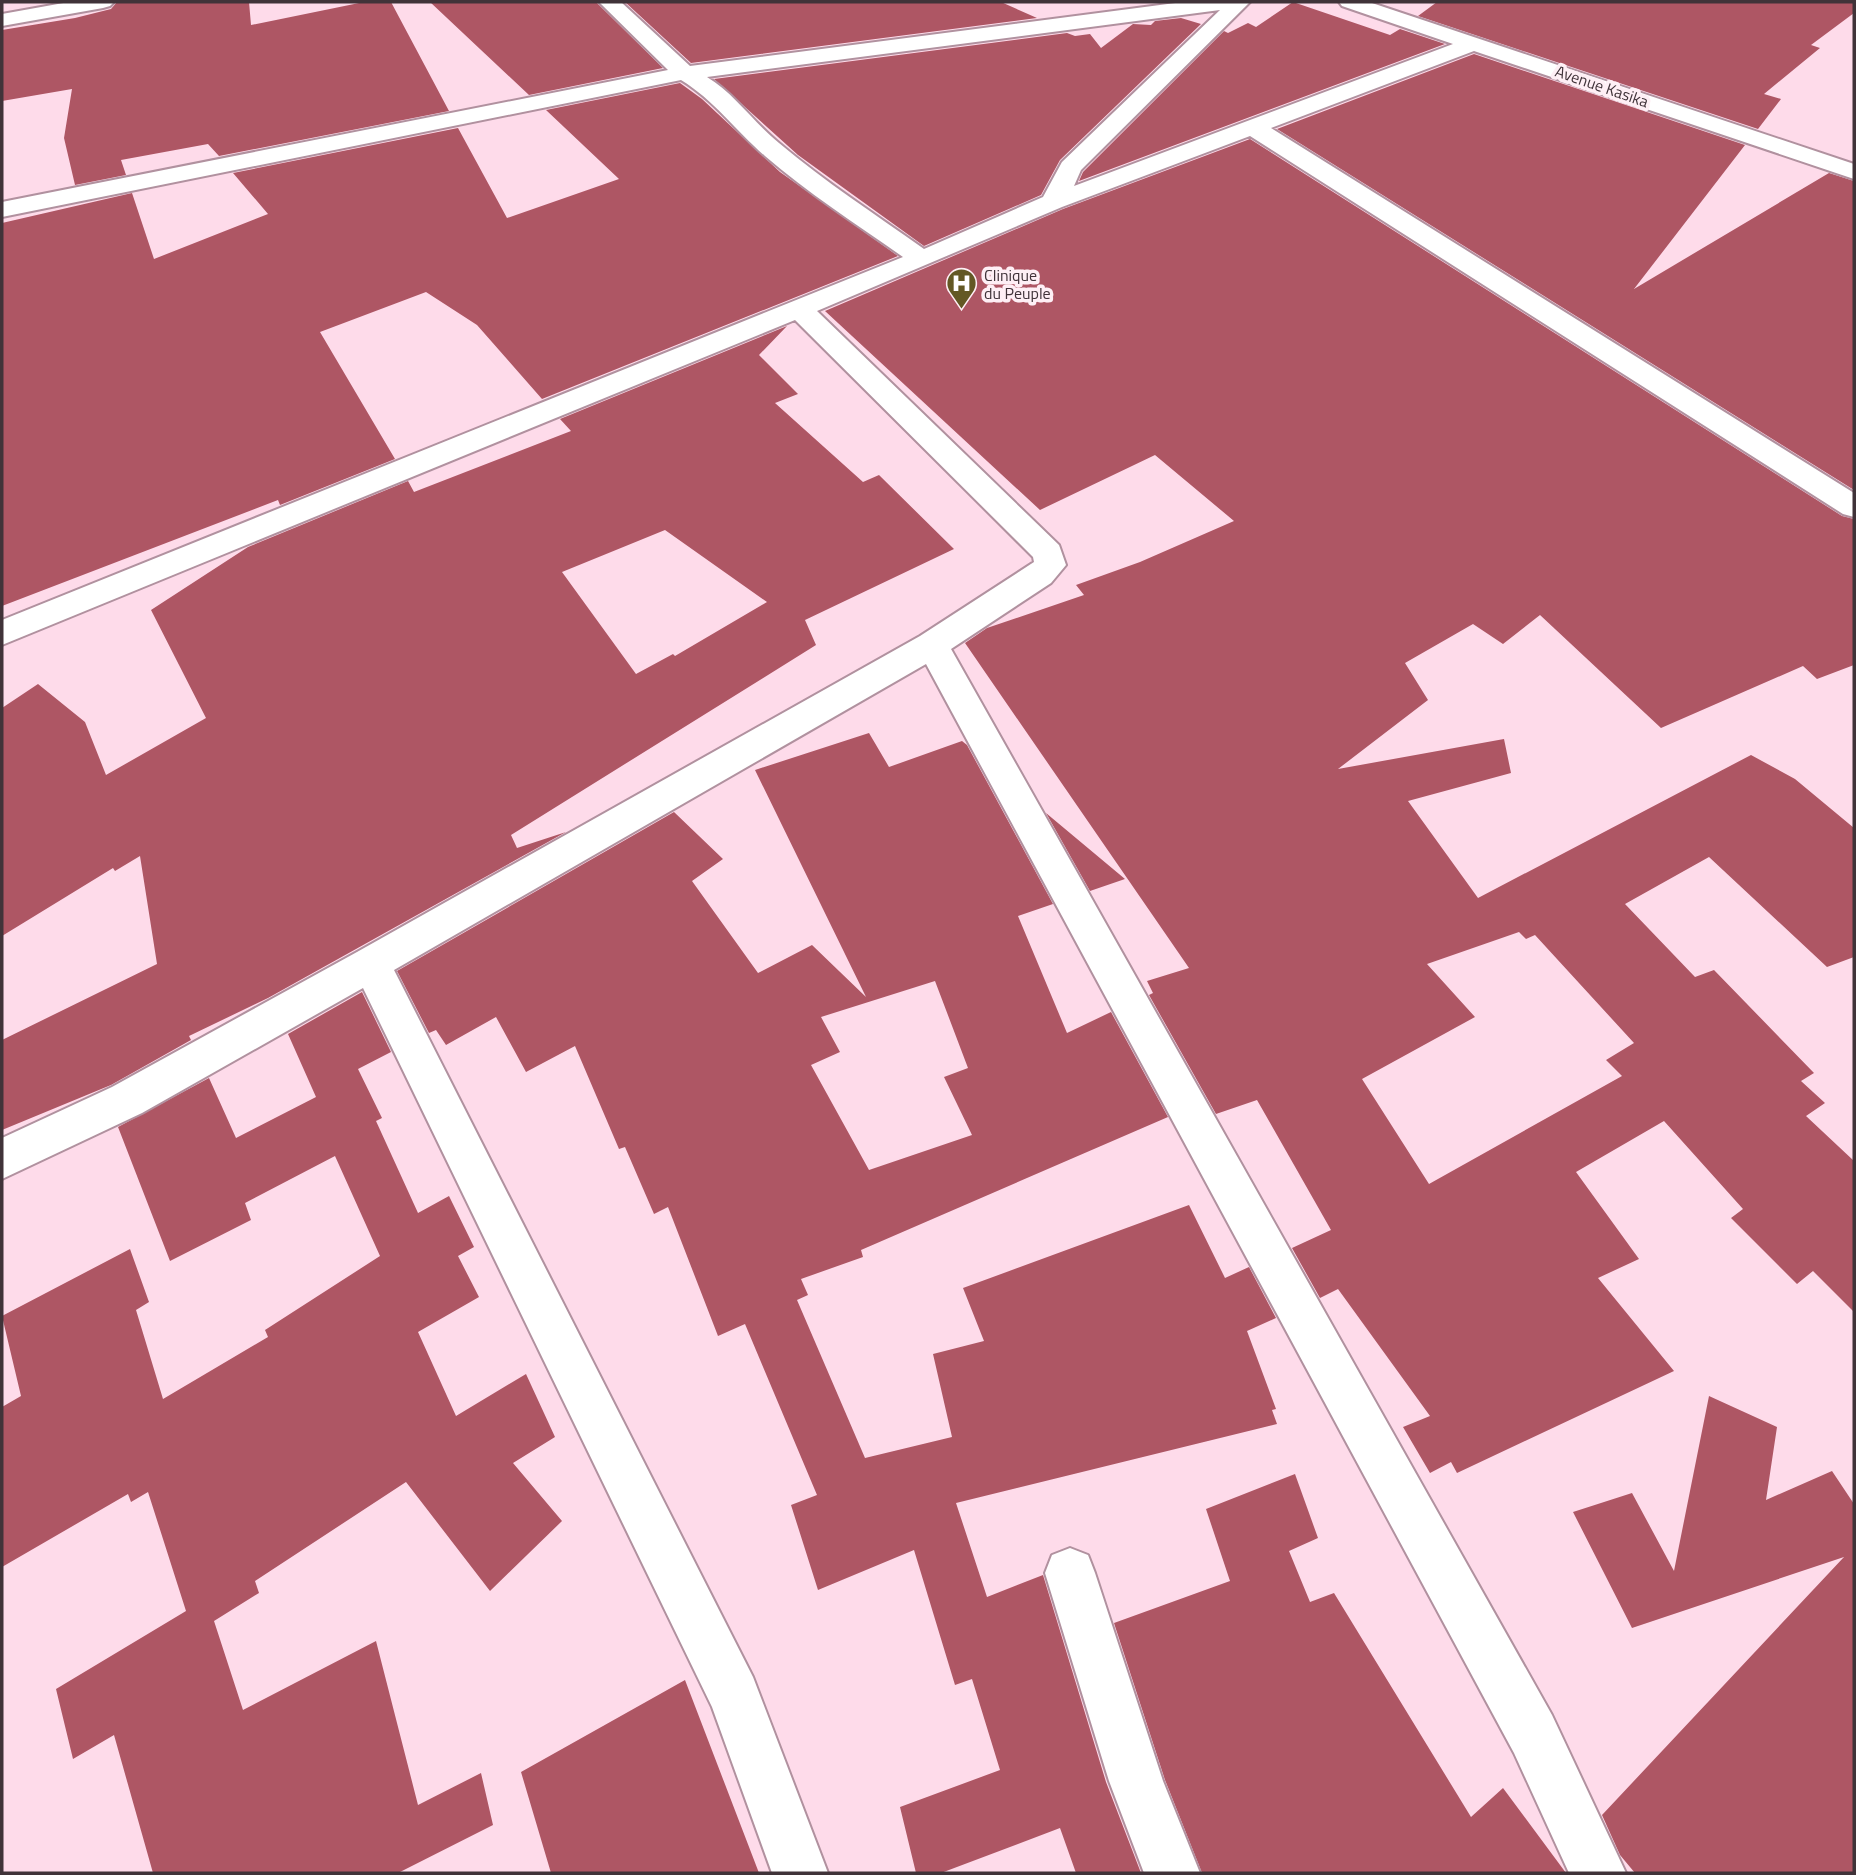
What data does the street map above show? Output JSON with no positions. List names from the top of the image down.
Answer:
{
  "streets": {
    "street": ["Avenue Kasika"]
  },
  "places": {
    "hospital": ["Clinique du Peuple"]
  }
}
